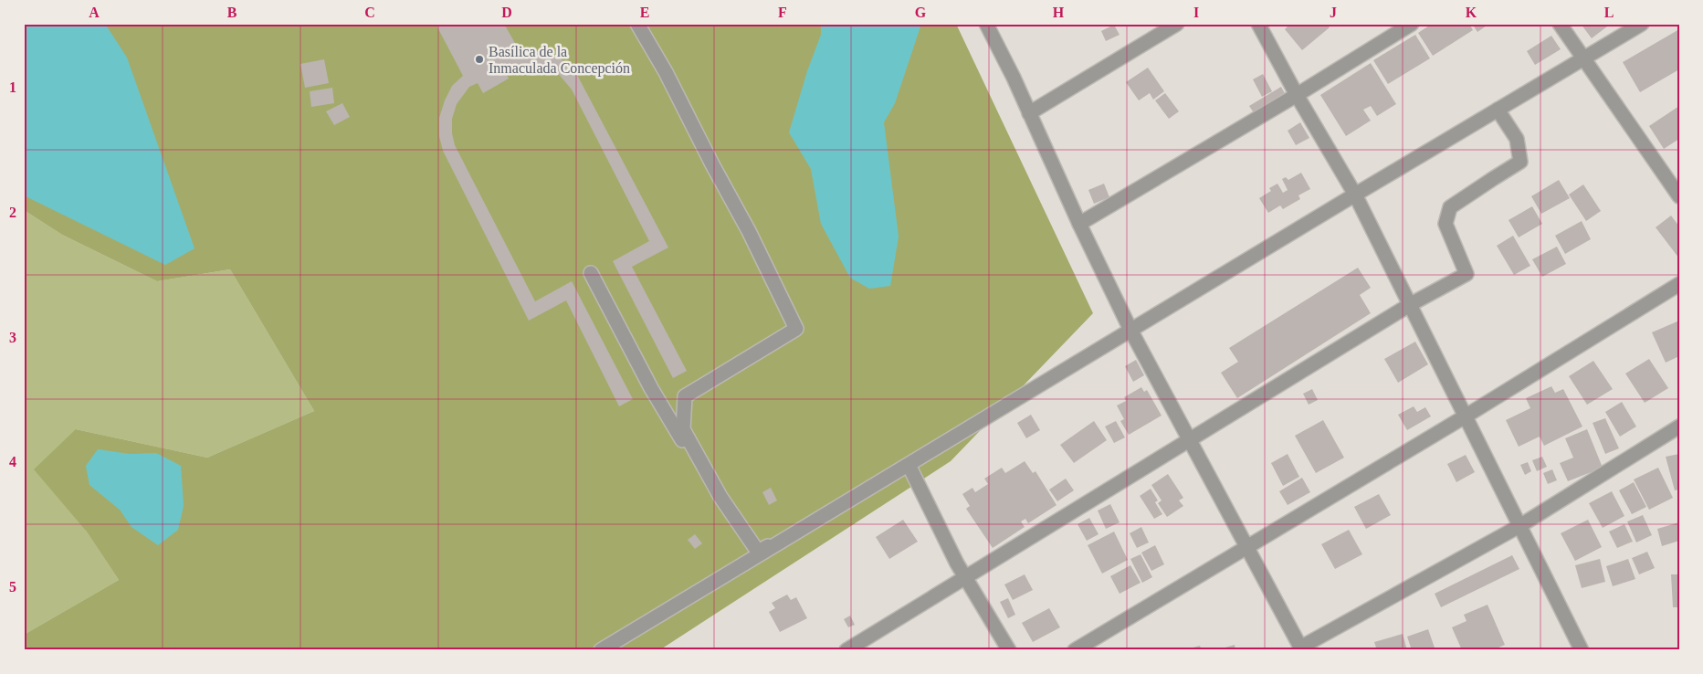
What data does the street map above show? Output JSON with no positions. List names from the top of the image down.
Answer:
{
  "places": ["Basílica de la Inmaculada Concepción"],
  "grid": {
    "columns": [
      "A",
      "B",
      "C",
      "D",
      "E",
      "F",
      "G",
      "H",
      "I",
      "J",
      "K",
      "L"
    ],
    "rows": [
      "1",
      "2",
      "3",
      "4",
      "5"
    ]
  }
}
